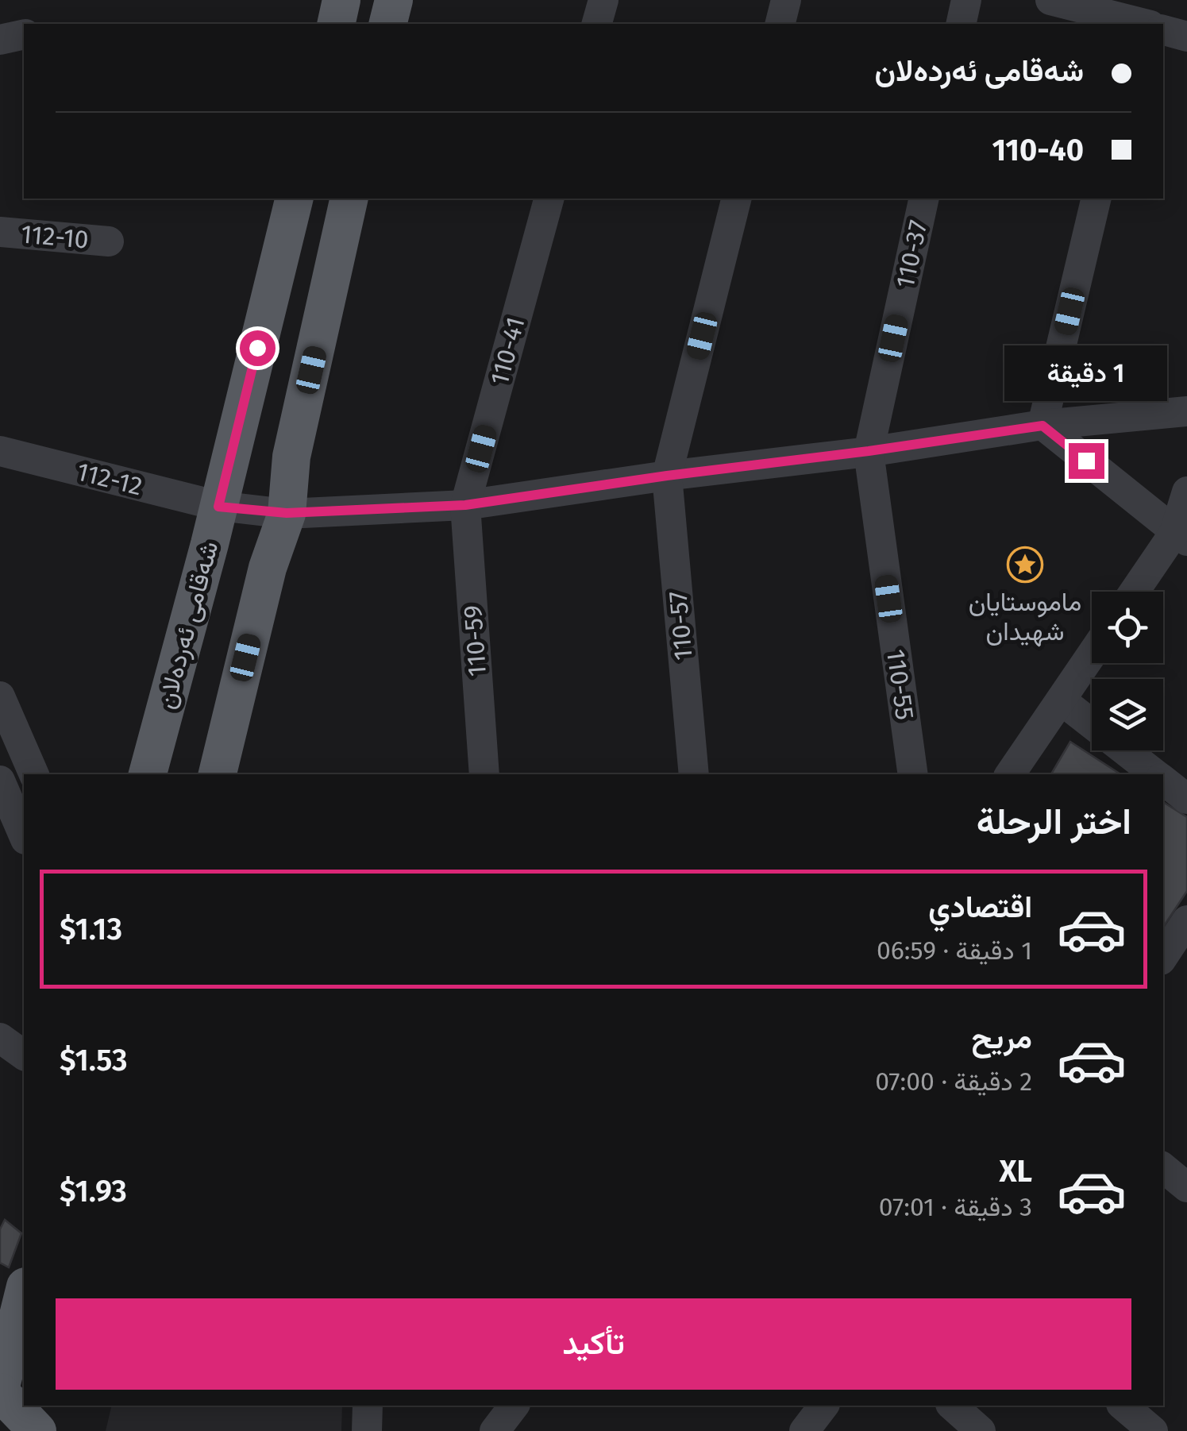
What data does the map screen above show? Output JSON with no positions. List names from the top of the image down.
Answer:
{
  "streets": {
    "main road": ["شەقامی ئەردەلان"],
    "street": [
      "112-10",
      "110-37",
      "110-41",
      "112-12",
      "110-57",
      "110-59",
      "110-55"
    ]
  },
  "crossings": [
    ["110-37", "112-12"],
    ["110-37", "110-55"],
    ["110-41", "112-12"],
    ["110-41", "110-59"],
    ["112-12", "شەقامی ئەردەلان"],
    ["112-12", "110-57"],
    ["112-12", "110-59"],
    ["112-12", "110-55"]
  ],
  "places": {
    "place": ["ماموستايان شهيدان"]
  },
  "page": {
    "banner": ["شەقامی ئەردەلان", "110-40"],
    "bubble": "1 دقيقة",
    "heading": "اختر الرحلة",
    "list": [
      {
        "name": "اقتصادي",
        "note": "1 دقيقة · 06:59",
        "value": "$1.13"
      },
      {
        "name": "مريح",
        "note": "2 دقيقة · 07:00",
        "value": "$1.53"
      },
      {
        "name": "XL",
        "note": "3 دقيقة · 07:01",
        "value": "$1.93"
      }
    ],
    "buttons": "تأكيد"
  }
}
